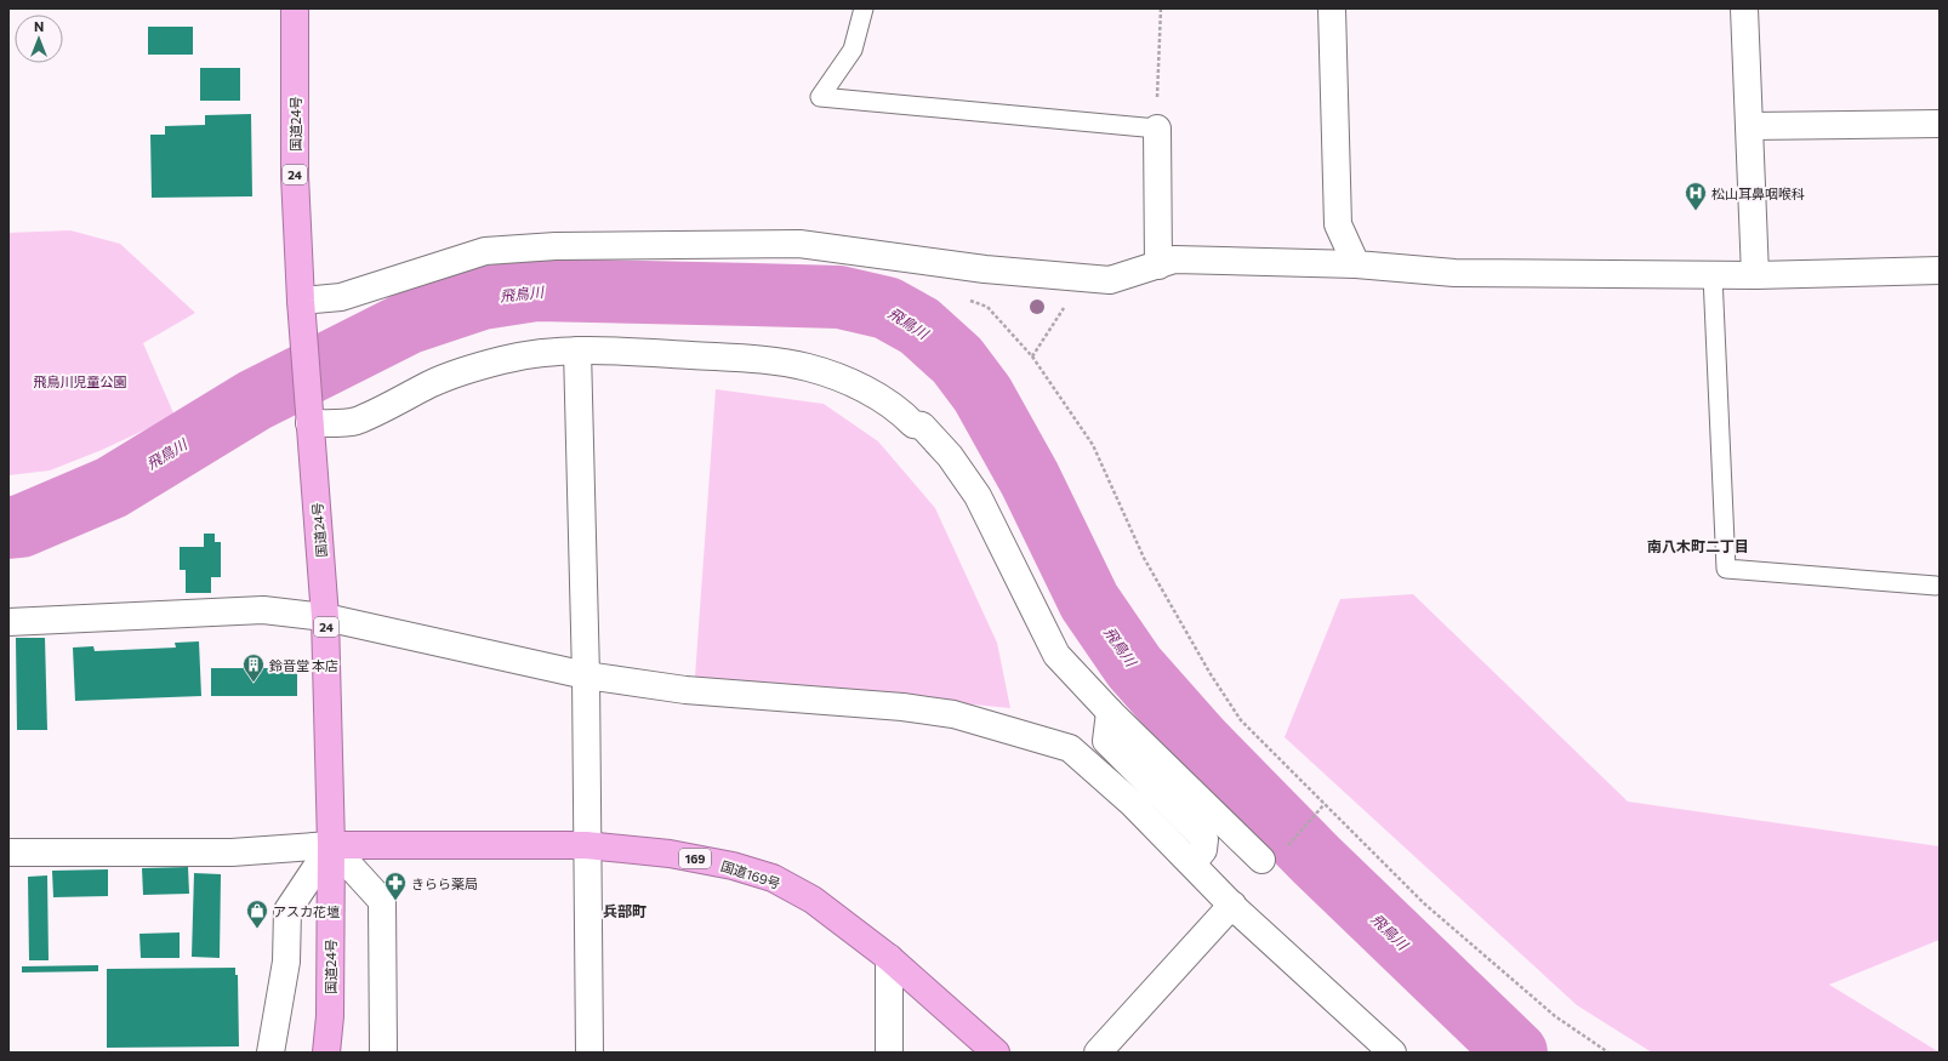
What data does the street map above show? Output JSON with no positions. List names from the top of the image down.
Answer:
{
  "streets": {
    "highway": [
      "国道24号",
      "24",
      "169",
      "国道169号"
    ]
  },
  "crossings": [
    ["国道24号", "国道169号"]
  ],
  "districts": ["南八木町二丁目", "兵部町"],
  "water": ["飛鳥川"],
  "parks": ["飛鳥川児童公園"],
  "places": {
    "hospital": ["松山耳鼻咽喉科"],
    "building": ["鈴音堂 本店"],
    "pharmacy": ["きらら薬局"],
    "shop": ["アスカ花壇"]
  },
  "north": "top"
}
